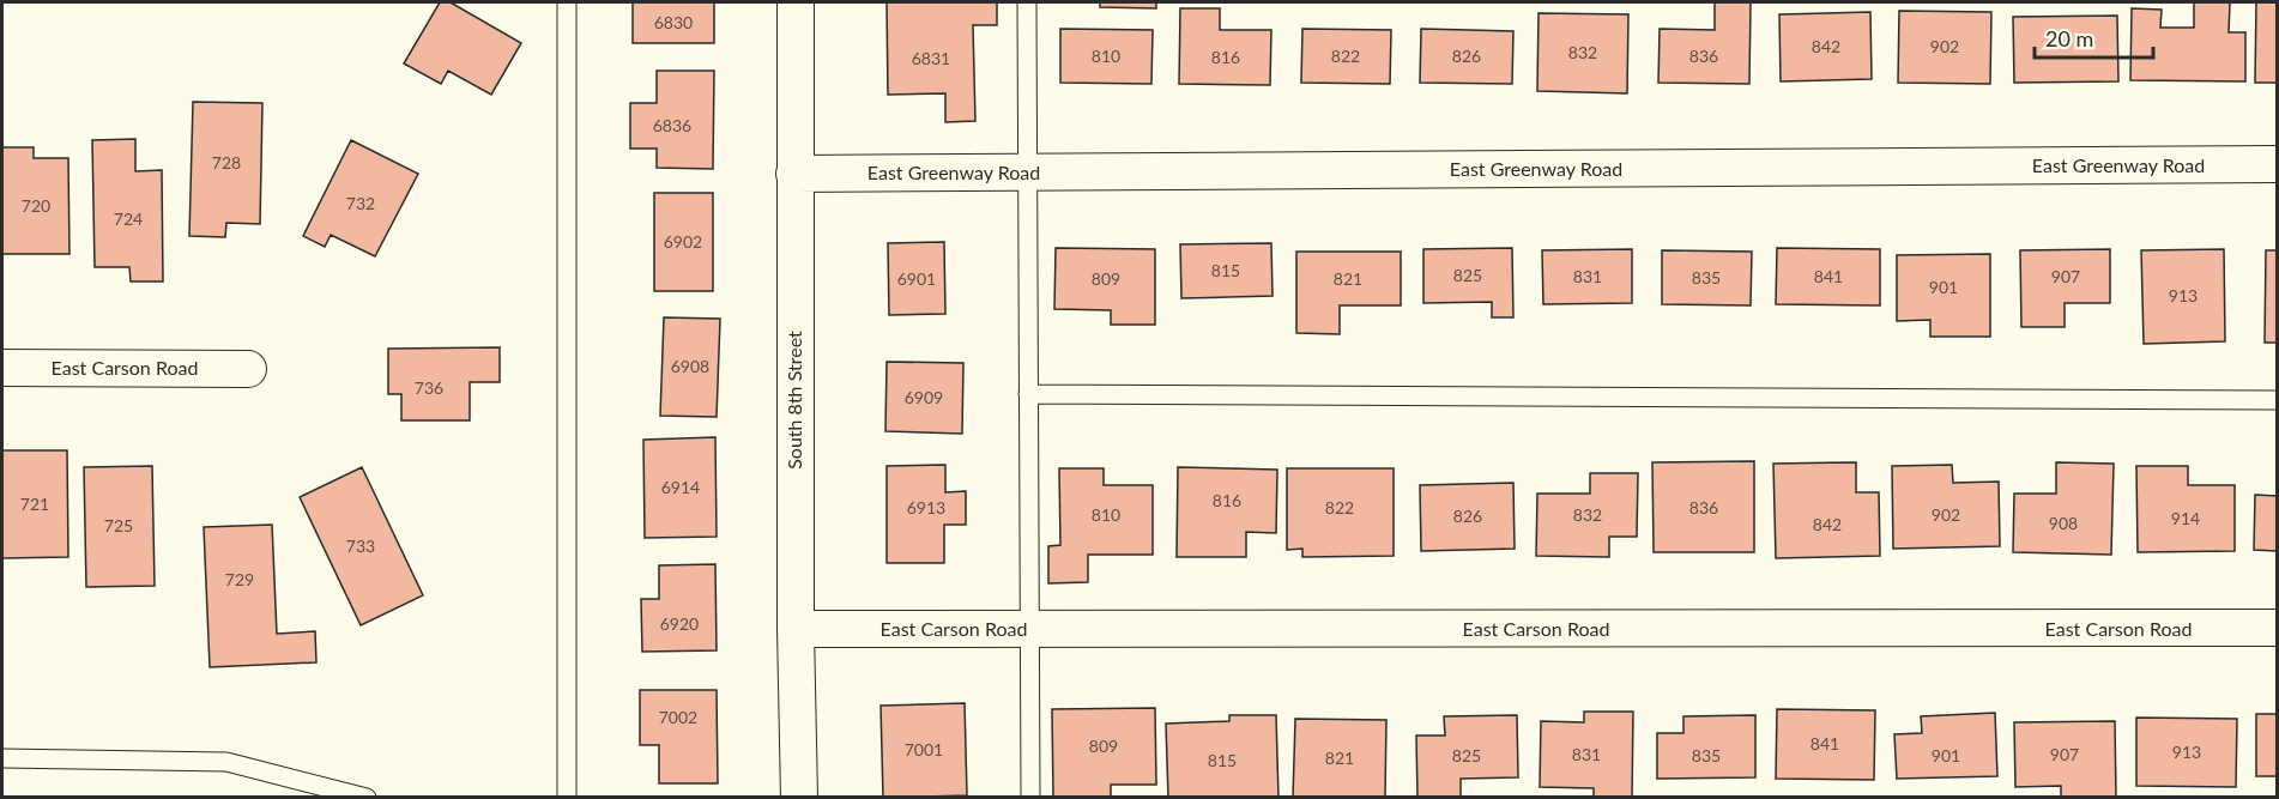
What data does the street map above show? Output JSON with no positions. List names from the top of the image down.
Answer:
{
  "streets": {
    "street": ["East Greenway Road", "East Carson Road", "South 8th Street"]
  },
  "crossings": [
    ["East Greenway Road", "South 8th Street"],
    ["East Carson Road", "South 8th Street"]
  ],
  "house_numbers": [
    "6830",
    "842",
    "902",
    "832",
    "810",
    "822",
    "826",
    "836",
    "816",
    "6831",
    "6836",
    "728",
    "732",
    "720",
    "724",
    "6902",
    "815",
    "825",
    "831",
    "841",
    "907",
    "835",
    "6901",
    "809",
    "821",
    "901",
    "913",
    "6908",
    "736",
    "6909",
    "6914",
    "816",
    "721",
    "6913",
    "822",
    "836",
    "810",
    "832",
    "902",
    "826",
    "914",
    "908",
    "842",
    "725",
    "733",
    "729",
    "6920",
    "7002",
    "841",
    "809",
    "7001",
    "913",
    "831",
    "907",
    "825",
    "835",
    "901",
    "821",
    "815"
  ],
  "scale_bar": "20 m"
}
